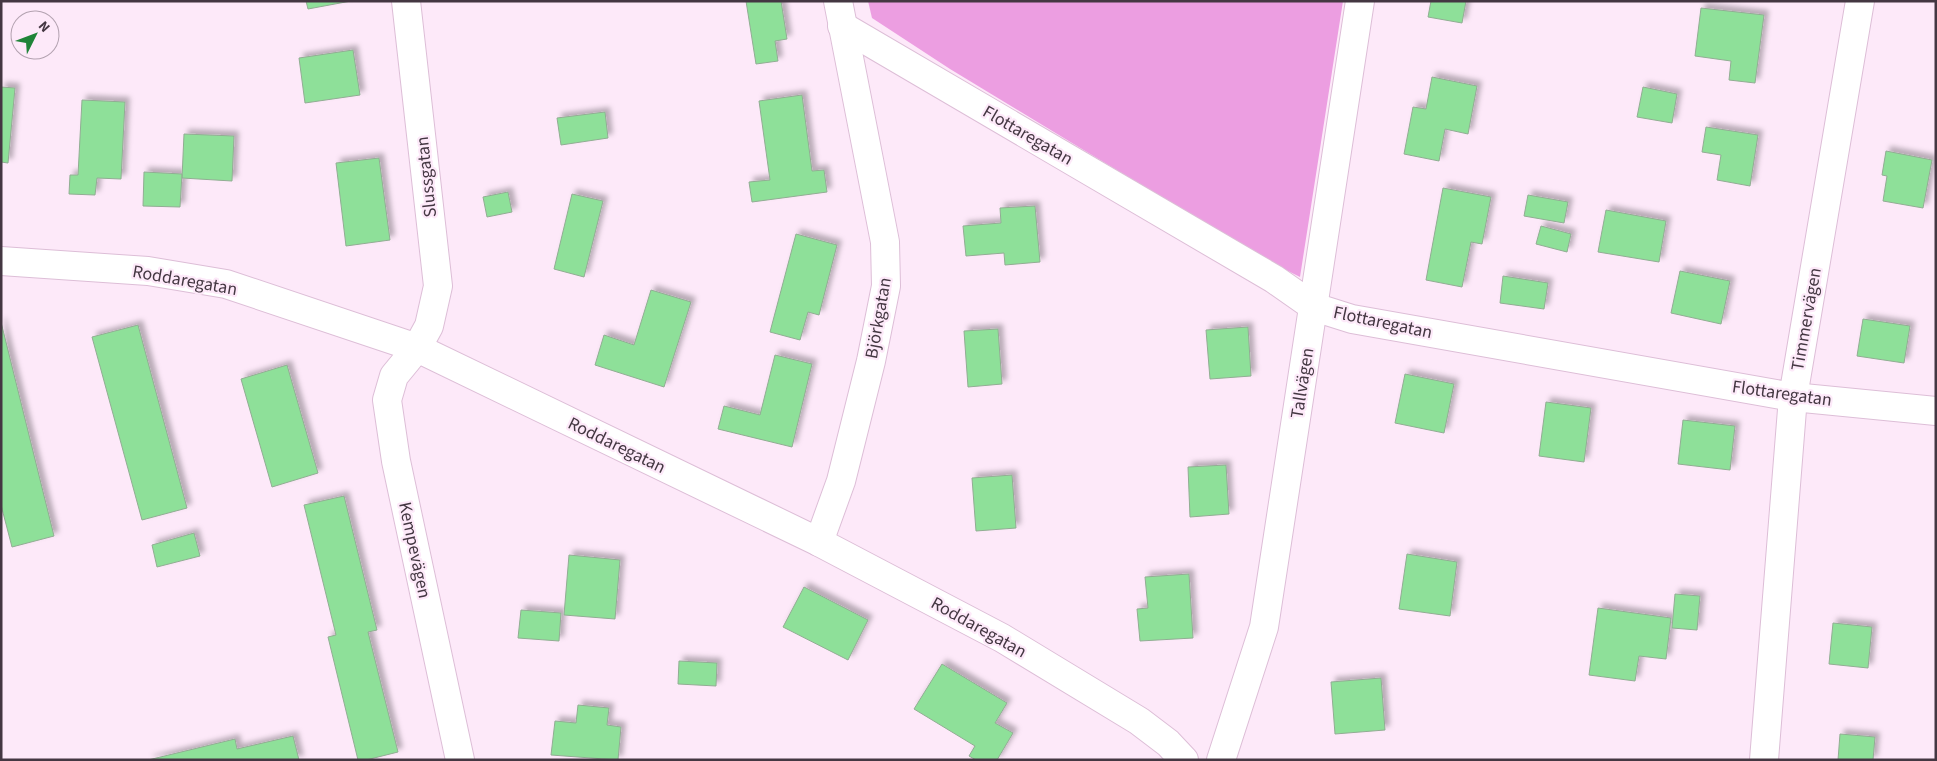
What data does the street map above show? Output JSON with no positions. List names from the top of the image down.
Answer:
{
  "streets": {
    "street": [
      "Flottaregatan",
      "Slussgatan",
      "Roddaregatan",
      "Björkgatan",
      "Timmervägen",
      "Tallvägen",
      "Kempevägen"
    ]
  },
  "crossings": [
    ["Flottaregatan", "Björkgatan"],
    ["Flottaregatan", "Timmervägen"],
    ["Flottaregatan", "Tallvägen"],
    ["Slussgatan", "Roddaregatan"],
    ["Slussgatan", "Kempevägen"],
    ["Roddaregatan", "Björkgatan"],
    ["Roddaregatan", "Kempevägen"]
  ],
  "north": "top right"
}
